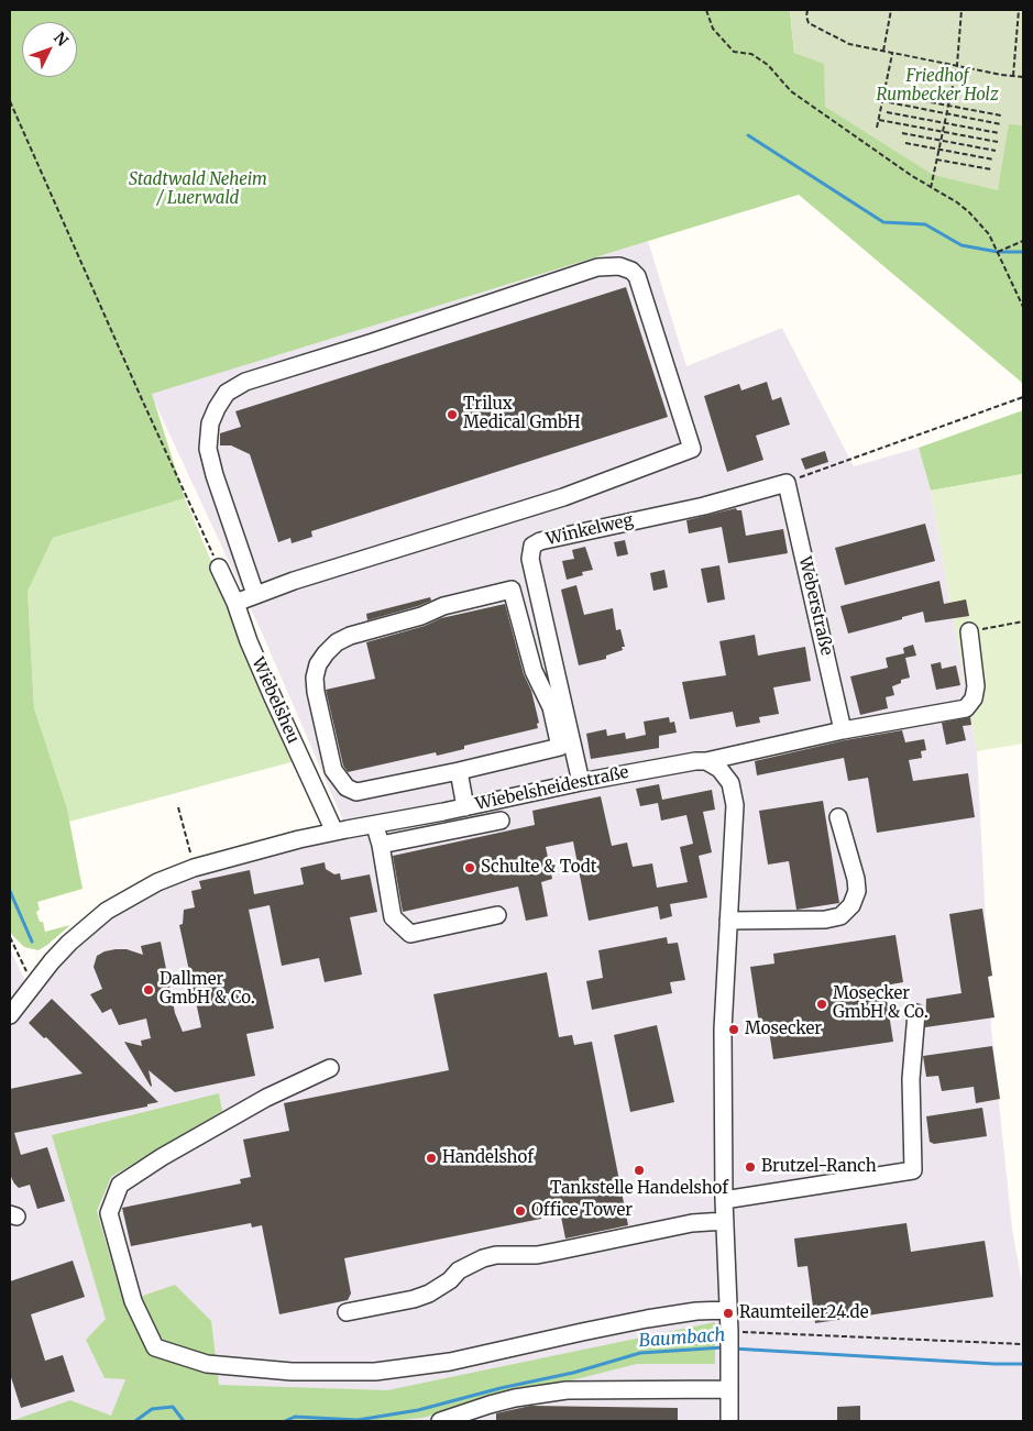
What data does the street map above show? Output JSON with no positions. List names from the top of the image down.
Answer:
{
  "streets": {
    "street": [
      "Winkelweg",
      "Weberstraße",
      "Wiebelsheu",
      "Wiebelsheidestraße"
    ]
  },
  "crossings": [
    ["Winkelweg", "Weberstraße"],
    ["Winkelweg", "Wiebelsheidestraße"],
    ["Weberstraße", "Wiebelsheidestraße"],
    ["Wiebelsheu", "Wiebelsheidestraße"]
  ],
  "water": ["Baumbach"],
  "parks": ["Friedhof Rumbecker Holz", "Stadtwald Neheim / Luerwald"],
  "places": [
    "Trilux Medical GmbH",
    "Schulte & Todt",
    "Dallmer GmbH & Co.",
    "Mosecker GmbH & Co.",
    "Mosecker",
    "Handelshof",
    "Brutzel-Ranch",
    "Tankstelle Handelshof",
    "Office Tower",
    "Raumteiler24.de"
  ],
  "north": "top right"
}
